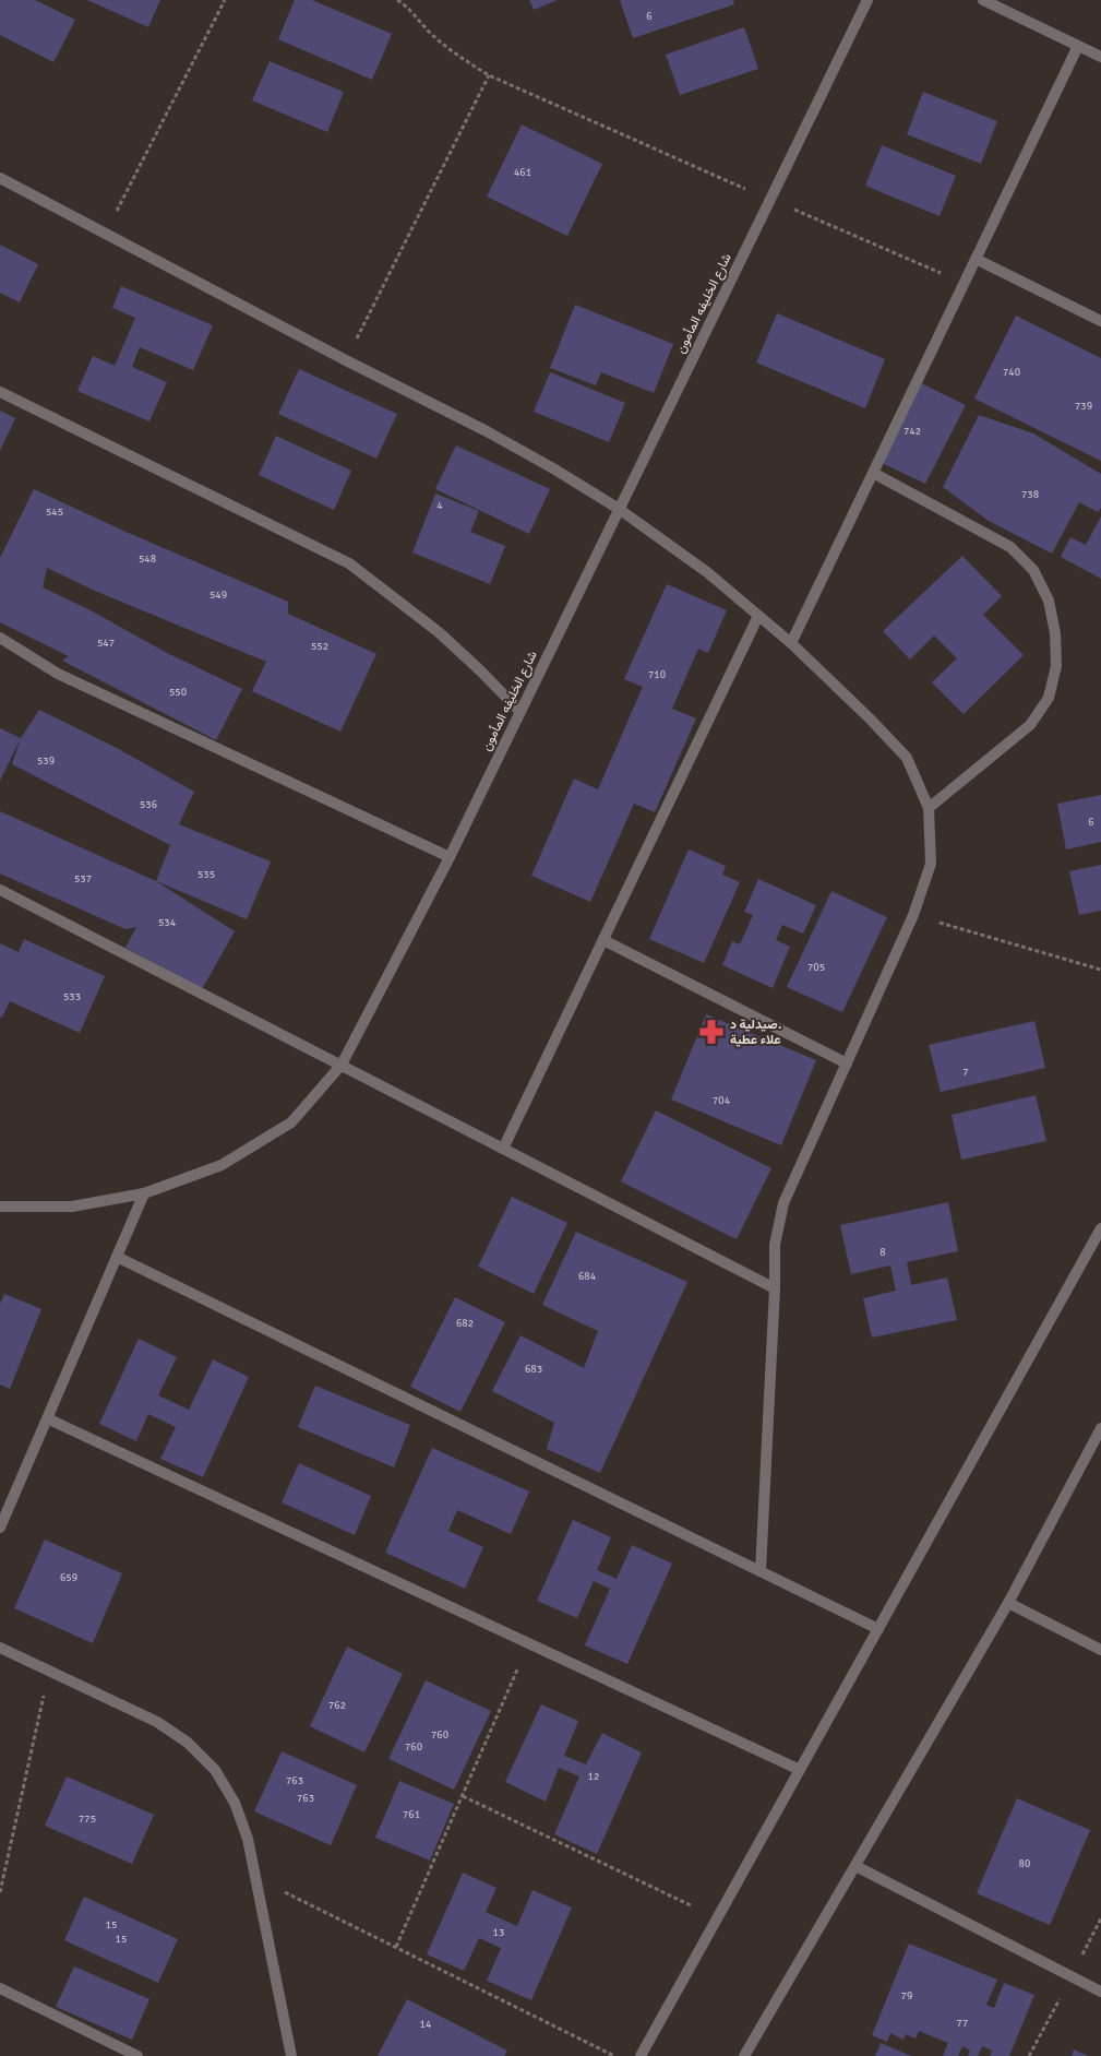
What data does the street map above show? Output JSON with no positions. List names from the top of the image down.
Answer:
{
  "streets": {
    "street": ["شارع الخليفه المأمون"]
  },
  "places": {
    "pharmacy": ["صيدلية د. علاء عطية"]
  },
  "house_numbers": [
    "6",
    "461",
    "740",
    "739",
    "742",
    "738",
    "4",
    "545",
    "548",
    "549",
    "547",
    "552",
    "710",
    "550",
    "539",
    "536",
    "6",
    "535",
    "537",
    "534",
    "705",
    "533",
    "7",
    "704",
    "8",
    "684",
    "682",
    "683",
    "659",
    "762",
    "760",
    "760",
    "12",
    "763",
    "763",
    "761",
    "775",
    "80",
    "15",
    "13",
    "15",
    "79",
    "77",
    "14"
  ]
}
